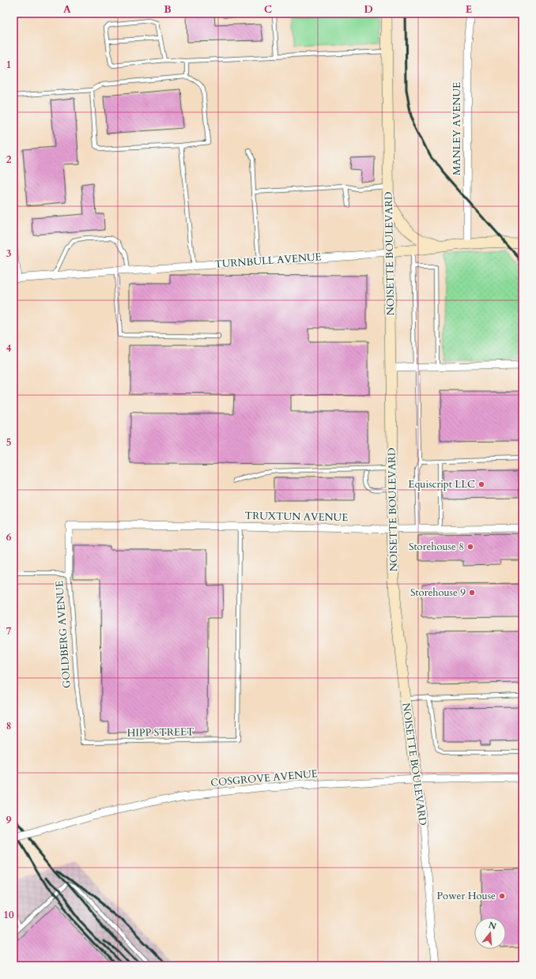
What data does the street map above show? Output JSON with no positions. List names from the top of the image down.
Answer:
{
  "streets": {
    "street": [
      "MANLEY AVENUE",
      "NOISETTE BOULEVARD",
      "TURNBULL AVENUE",
      "TRUXTUN AVENUE",
      "GOLDBERG AVENUE",
      "COSGROVE AVENUE"
    ],
    "lane": ["HIPP STREET"]
  },
  "crossings": [
    ["MANLEY AVENUE", "TURNBULL AVENUE"],
    ["NOISETTE BOULEVARD", "TURNBULL AVENUE"],
    ["NOISETTE BOULEVARD", "TRUXTUN AVENUE"],
    ["NOISETTE BOULEVARD", "COSGROVE AVENUE"],
    ["TRUXTUN AVENUE", "GOLDBERG AVENUE"],
    ["TRUXTUN AVENUE", "HIPP STREET"],
    ["GOLDBERG AVENUE", "HIPP STREET"]
  ],
  "places": [
    "Equiscript LLC",
    "Storehouse 8",
    "Storehouse 9",
    "Power House"
  ],
  "north": "top",
  "grid": {
    "columns": [
      "A",
      "B",
      "C",
      "D",
      "E"
    ],
    "rows": [
      "1",
      "2",
      "3",
      "4",
      "5",
      "6",
      "7",
      "8",
      "9",
      "10"
    ]
  }
}
